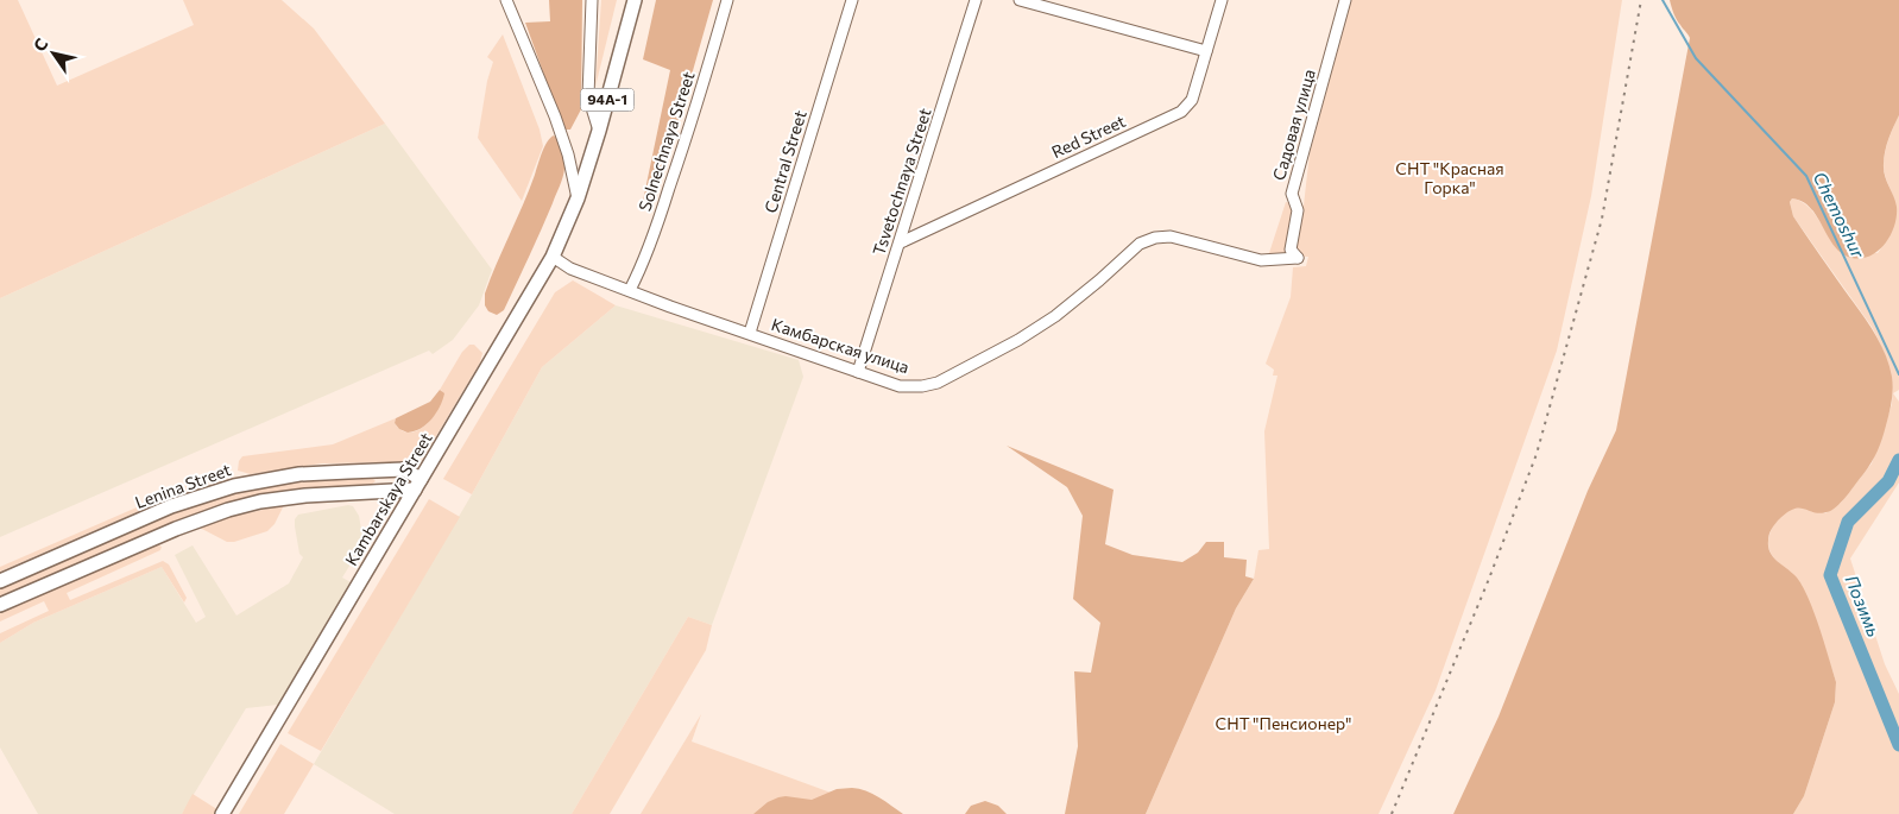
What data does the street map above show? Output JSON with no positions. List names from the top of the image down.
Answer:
{
  "streets": {
    "main road": ["94А-1", "Lenina Street", "Kambarskaya Street"],
    "street": [
      "Садовая улица",
      "Red Street",
      "Solnechnaya Street",
      "Central Street",
      "Tsvetochnaya Street",
      "Камбарская улица"
    ]
  },
  "crossings": [
    ["94А-1", "Kambarskaya Street"],
    ["Садовая улица", "Камбарская улица"],
    ["Red Street", "Tsvetochnaya Street"],
    ["Solnechnaya Street", "Камбарская улица"],
    ["Central Street", "Камбарская улица"],
    ["Tsvetochnaya Street", "Камбарская улица"],
    ["Камбарская улица", "Kambarskaya Street"]
  ],
  "water": ["Chemoshur", "Позимь"],
  "parks": ["СНТ \"Красная Горка\"", "СНТ \"Пенсионер\""],
  "north": "top left"
}
